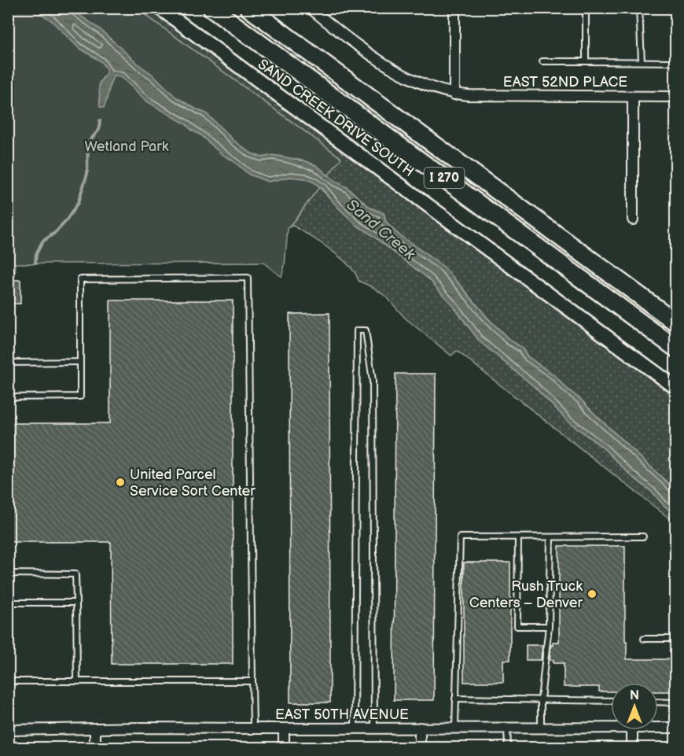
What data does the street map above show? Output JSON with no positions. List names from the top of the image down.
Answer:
{
  "streets": {
    "highway": ["I 270"],
    "main road": ["SAND CREEK DRIVE SOUTH"],
    "street": ["EAST 52ND PLACE", "EAST 50TH AVENUE"]
  },
  "water": ["Sand Creek"],
  "parks": ["Wetland Park"],
  "places": ["United Parcel Service Sort Center", "Rush Truck Centers – Denver"],
  "north": "top"
}
